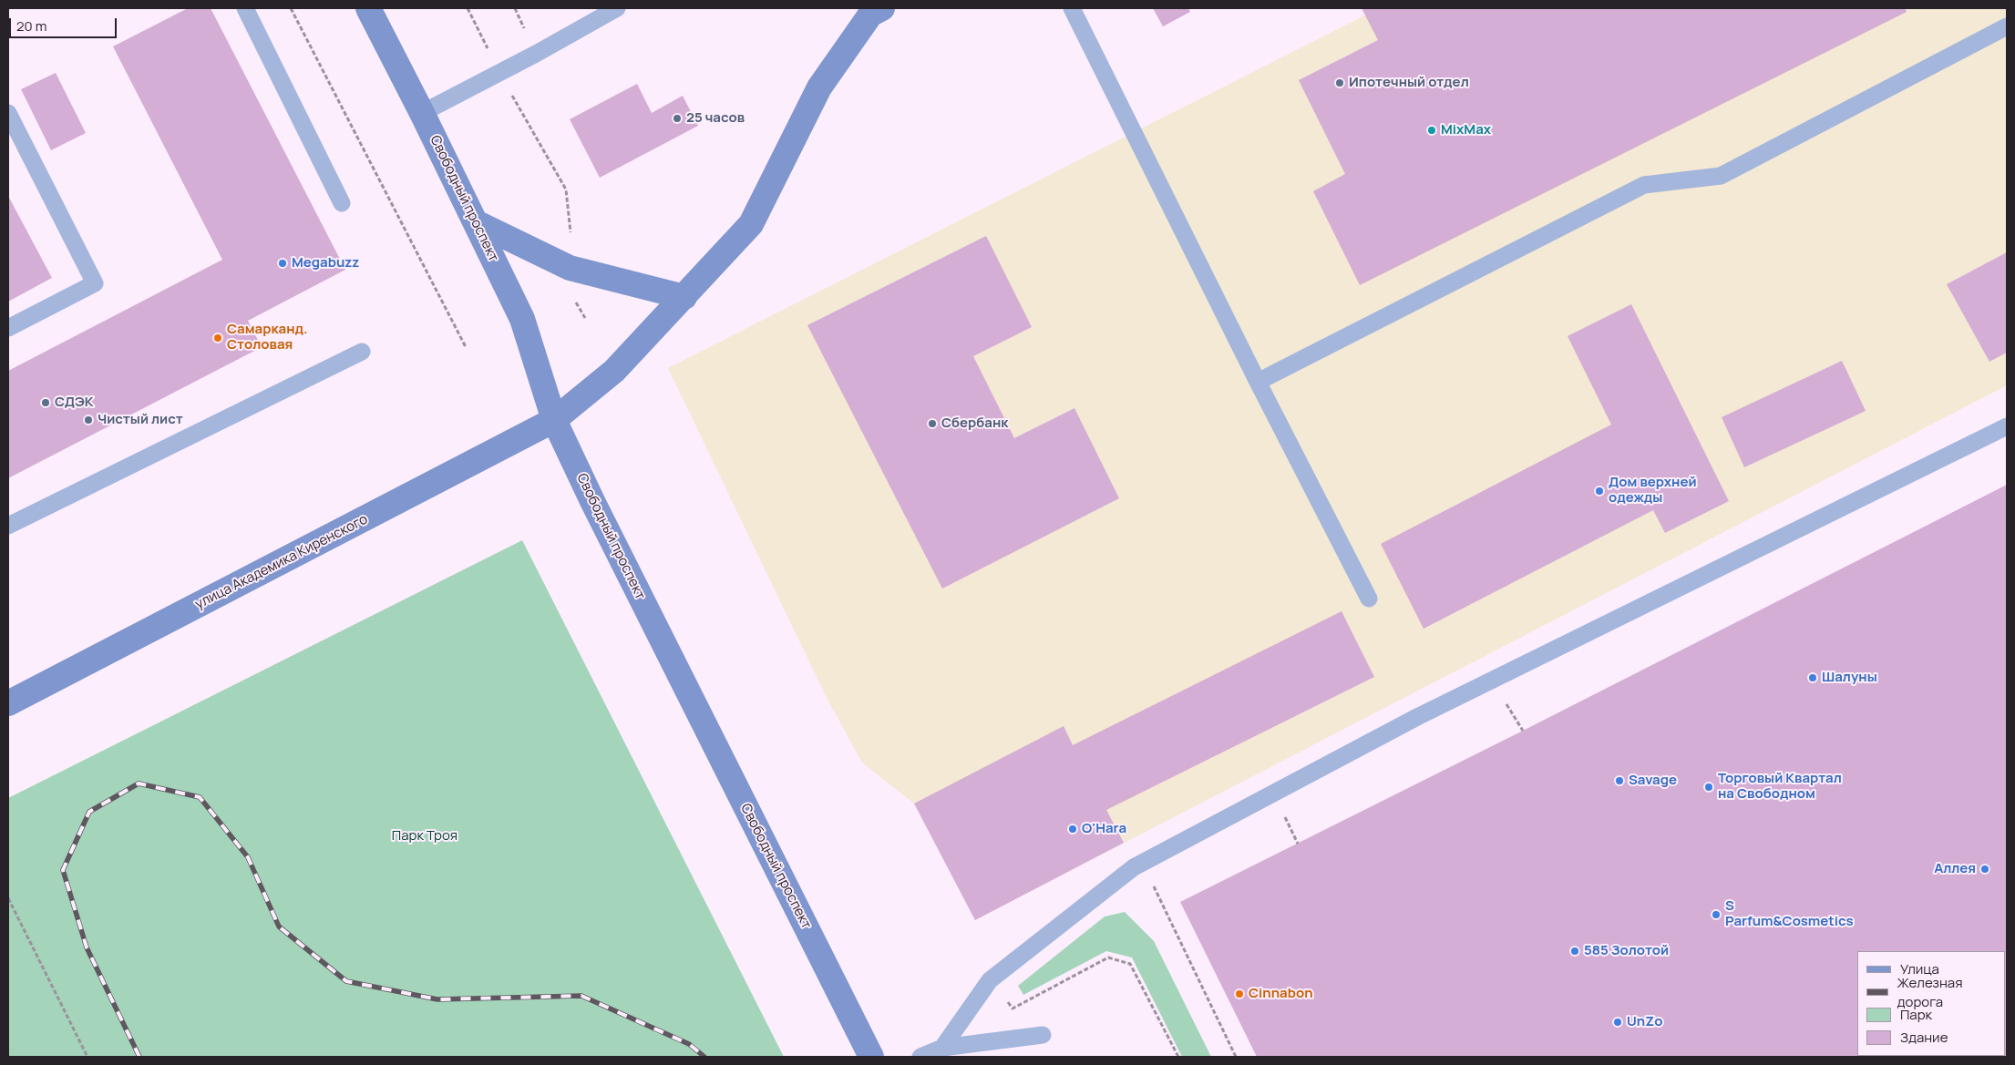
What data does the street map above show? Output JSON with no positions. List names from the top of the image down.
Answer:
{
  "streets": {
    "main road": ["Свободный проспект", "улица Академика Киренского"]
  },
  "crossings": [
    ["Свободный проспект", "улица Академика Киренского"]
  ],
  "parks": ["Парк Троя"],
  "places": [
    "Ипотечный отдел",
    "25 часов",
    "MixMax",
    "Megabuzz",
    "Самарканд. Столовая",
    "СДЭК",
    "Чистый лист",
    "Сбербанк",
    "Дом верхней одежды",
    "Шалуны",
    "Savage",
    "Торговый Квартал на Свободном",
    "O'Hara",
    "Аллея",
    "S Parfum&Cosmetics",
    "585 Золотой",
    "Cinnabon",
    "UnZo"
  ],
  "legend": [
    "Улица",
    "Железная дорога",
    "Парк",
    "Здание"
  ],
  "scale_bar": "20 m"
}
